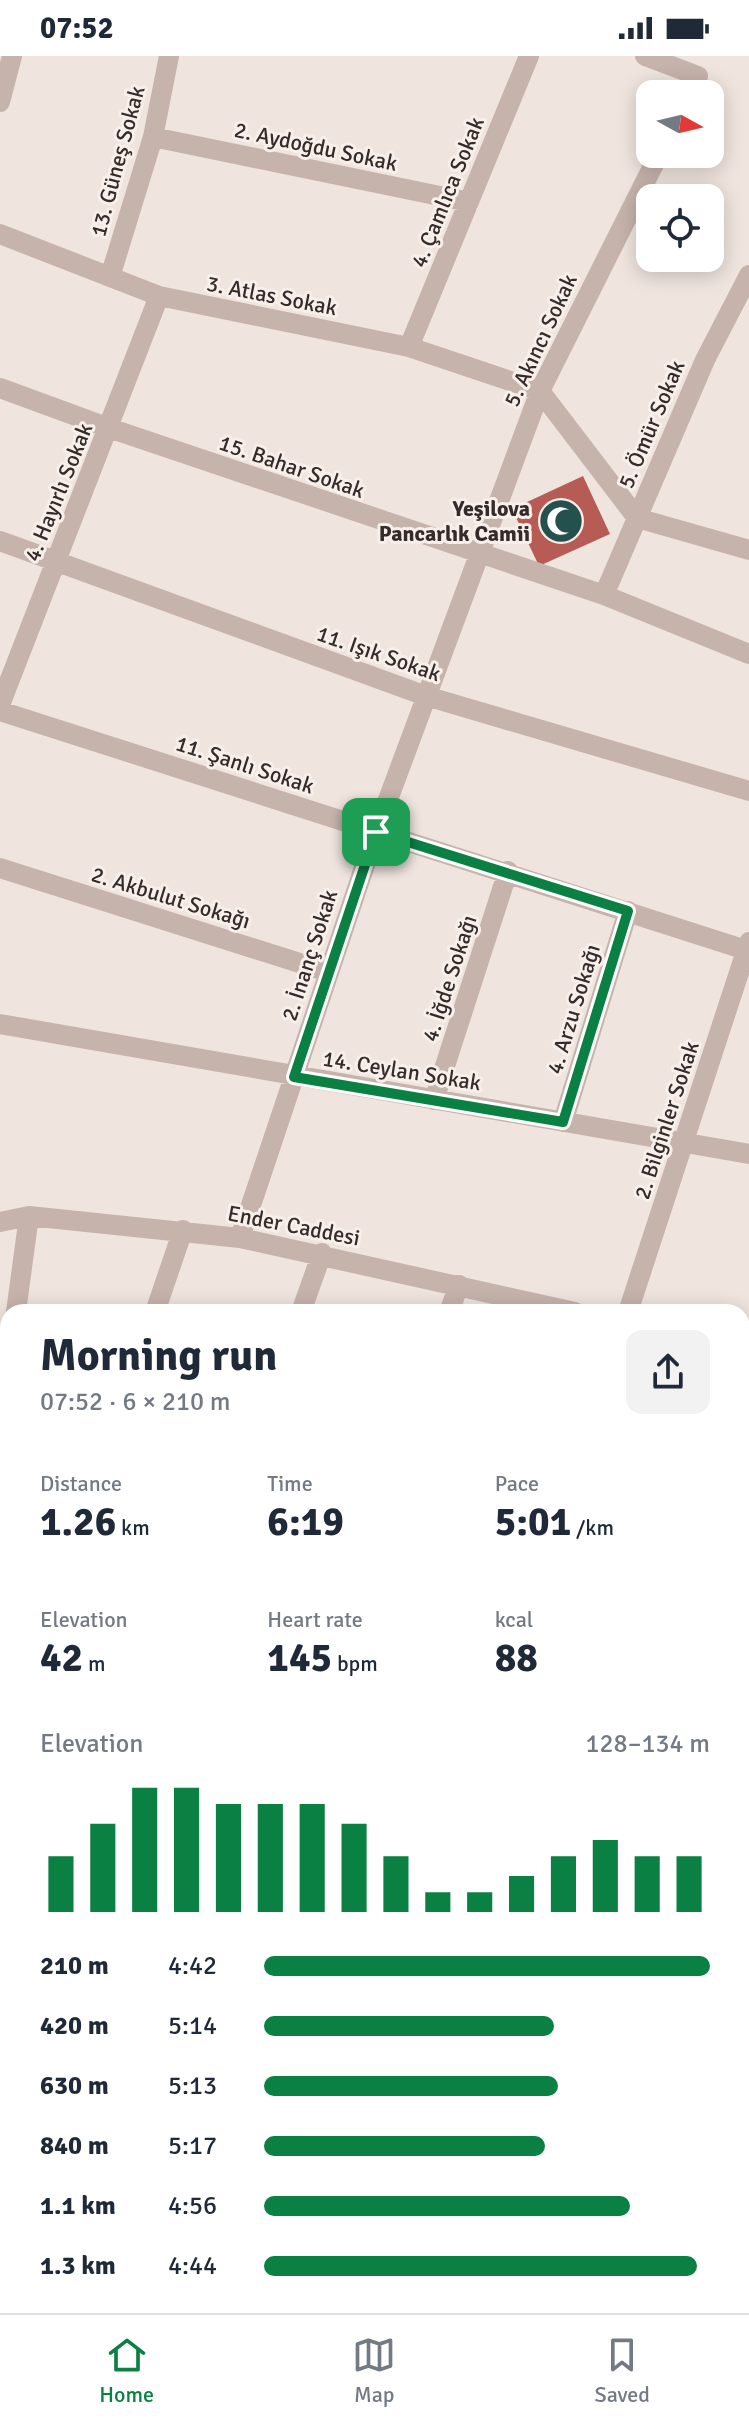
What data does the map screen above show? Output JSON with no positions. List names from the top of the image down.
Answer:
{
  "streets": {
    "street": [
      "2. Aydoğdu Sokak",
      "13. Güneş Sokak",
      "4. Çamlıca Sokak",
      "3. Atlas Sokak",
      "5. Akıncı Sokak",
      "5. Ömür Sokak",
      "15. Bahar Sokak",
      "4. Hayırlı Sokak",
      "11. Işık Sokak",
      "11. Şanlı Sokak",
      "2. Akbulut Sokağı",
      "2. İnanç Sokak",
      "4. İğde Sokağı",
      "4. Arzu Sokağı",
      "14. Ceylan Sokak",
      "2. Bilginler Sokak",
      "Ender Caddesi"
    ]
  },
  "crossings": [
    ["2. Aydoğdu Sokak", "13. Güneş Sokak"],
    ["2. Aydoğdu Sokak", "4. Çamlıca Sokak"],
    ["13. Güneş Sokak", "3. Atlas Sokak"],
    ["4. Çamlıca Sokak", "3. Atlas Sokak"],
    ["3. Atlas Sokak", "5. Akıncı Sokak"],
    ["3. Atlas Sokak", "4. Hayırlı Sokak"],
    ["5. Akıncı Sokak", "15. Bahar Sokak"],
    ["5. Akıncı Sokak", "2. İnanç Sokak"],
    ["5. Ömür Sokak", "15. Bahar Sokak"],
    ["15. Bahar Sokak", "4. Hayırlı Sokak"],
    ["15. Bahar Sokak", "2. İnanç Sokak"],
    ["4. Hayırlı Sokak", "11. Işık Sokak"],
    ["4. Hayırlı Sokak", "11. Şanlı Sokak"],
    ["11. Işık Sokak", "2. İnanç Sokak"],
    ["11. Şanlı Sokak", "2. İnanç Sokak"],
    ["11. Şanlı Sokak", "4. İğde Sokağı"],
    ["11. Şanlı Sokak", "4. Arzu Sokağı"],
    ["11. Şanlı Sokak", "2. Bilginler Sokak"],
    ["2. Akbulut Sokağı", "2. İnanç Sokak"],
    ["2. İnanç Sokak", "14. Ceylan Sokak"],
    ["2. İnanç Sokak", "Ender Caddesi"],
    ["4. İğde Sokağı", "14. Ceylan Sokak"],
    ["4. Arzu Sokağı", "14. Ceylan Sokak"],
    ["14. Ceylan Sokak", "2. Bilginler Sokak"]
  ],
  "places": {
    "mosque": ["Yeşilova Pancarlık Camii"]
  },
  "north": "right",
  "page": {
    "status": "07:52",
    "heading": ["Morning run", "07:52 · 6 × 210 m"],
    "stats": [
      ["Distance", "1.26 km"],
      ["Time", "6:19"],
      ["Pace", "5:01 /km"],
      ["Elevation", "42 m"],
      ["Heart rate", "145 bpm"],
      ["kcal", "88"]
    ],
    "chart": ["Elevation", "128–134 m"],
    "list": [
      {
        "name": "210 m",
        "note": "4:42"
      },
      {
        "name": "420 m",
        "note": "5:14"
      },
      {
        "name": "630 m",
        "note": "5:13"
      },
      {
        "name": "840 m",
        "note": "5:17"
      },
      {
        "name": "1.1 km",
        "note": "4:56"
      },
      {
        "name": "1.3 km",
        "note": "4:44"
      }
    ],
    "tabs": ["Home", "Map", "Saved"]
  }
}
